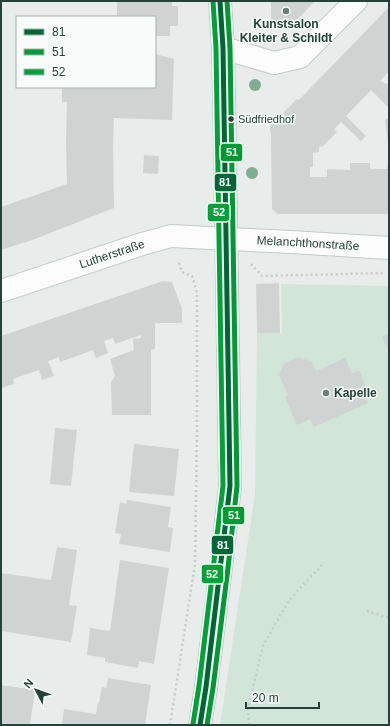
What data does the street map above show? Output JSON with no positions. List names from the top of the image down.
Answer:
{
  "streets": {
    "street": ["Melanchthonstraße", "Lutherstraße"]
  },
  "crossings": [
    ["Melanchthonstraße", "Lutherstraße"]
  ],
  "places": ["Kunstsalon Kleiter & Schildt", "Südfriedhof", "Kapelle"],
  "lines": ["transit line 81", "transit line 51", "transit line 52"],
  "legend": ["81", "51", "52"],
  "scale_bar": "20 m",
  "north": "top left"
}
